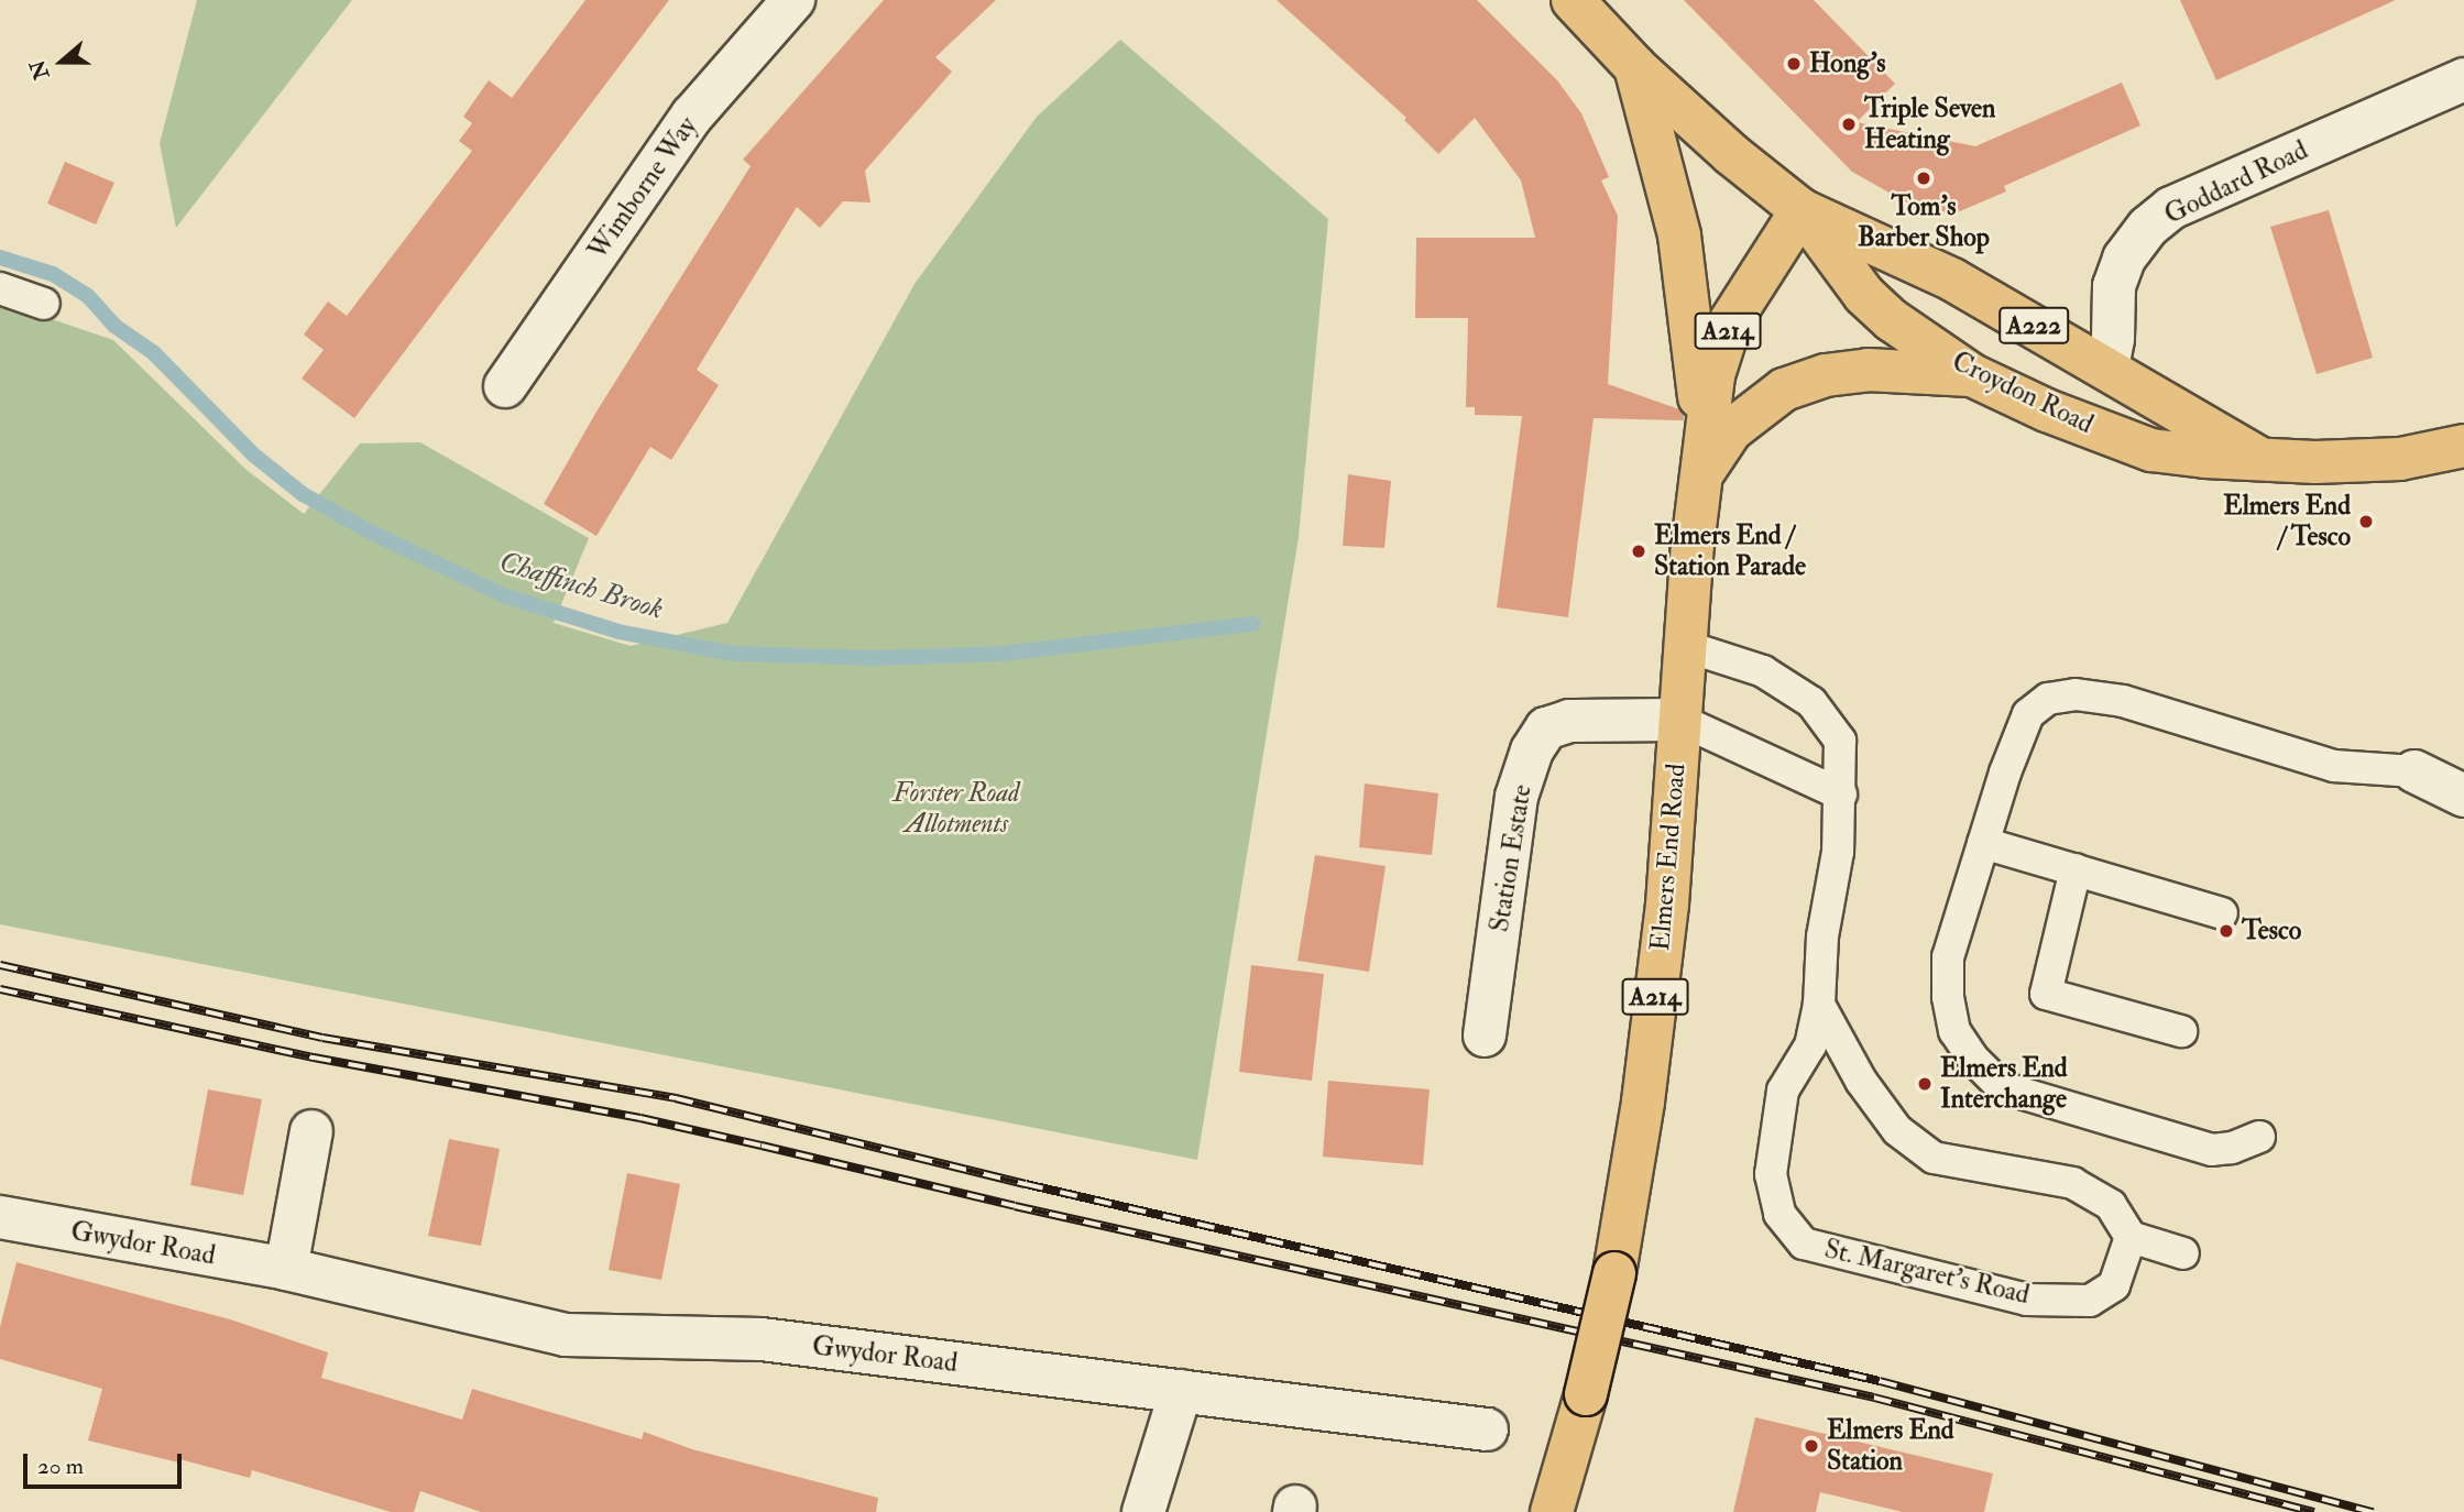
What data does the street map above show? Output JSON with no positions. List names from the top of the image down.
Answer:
{
  "streets": {
    "main road": [
      "A222",
      "A214",
      "Croydon Road",
      "Elmers End Road"
    ],
    "street": [
      "Goddard Road",
      "Wimborne Way",
      "Station Estate",
      "Gwydor Road"
    ],
    "lane": ["St. Margaret's Road"]
  },
  "crossings": [
    ["Goddard Road", "Croydon Road"],
    ["Croydon Road", "Elmers End Road"],
    ["Elmers End Road", "Station Estate"],
    ["Elmers End Road", "St. Margaret's Road"]
  ],
  "water": ["Chaffinch Brook"],
  "parks": ["Forster Road Allotments"],
  "places": [
    "Hong's",
    "Triple Seven Heating",
    "Tom's Barber Shop",
    "Elmers End / Tesco",
    "Elmers End / Station Parade",
    "Tesco",
    "Elmers End Interchange",
    "Elmers End Station"
  ],
  "scale_bar": "20 m",
  "north": "left"
}
